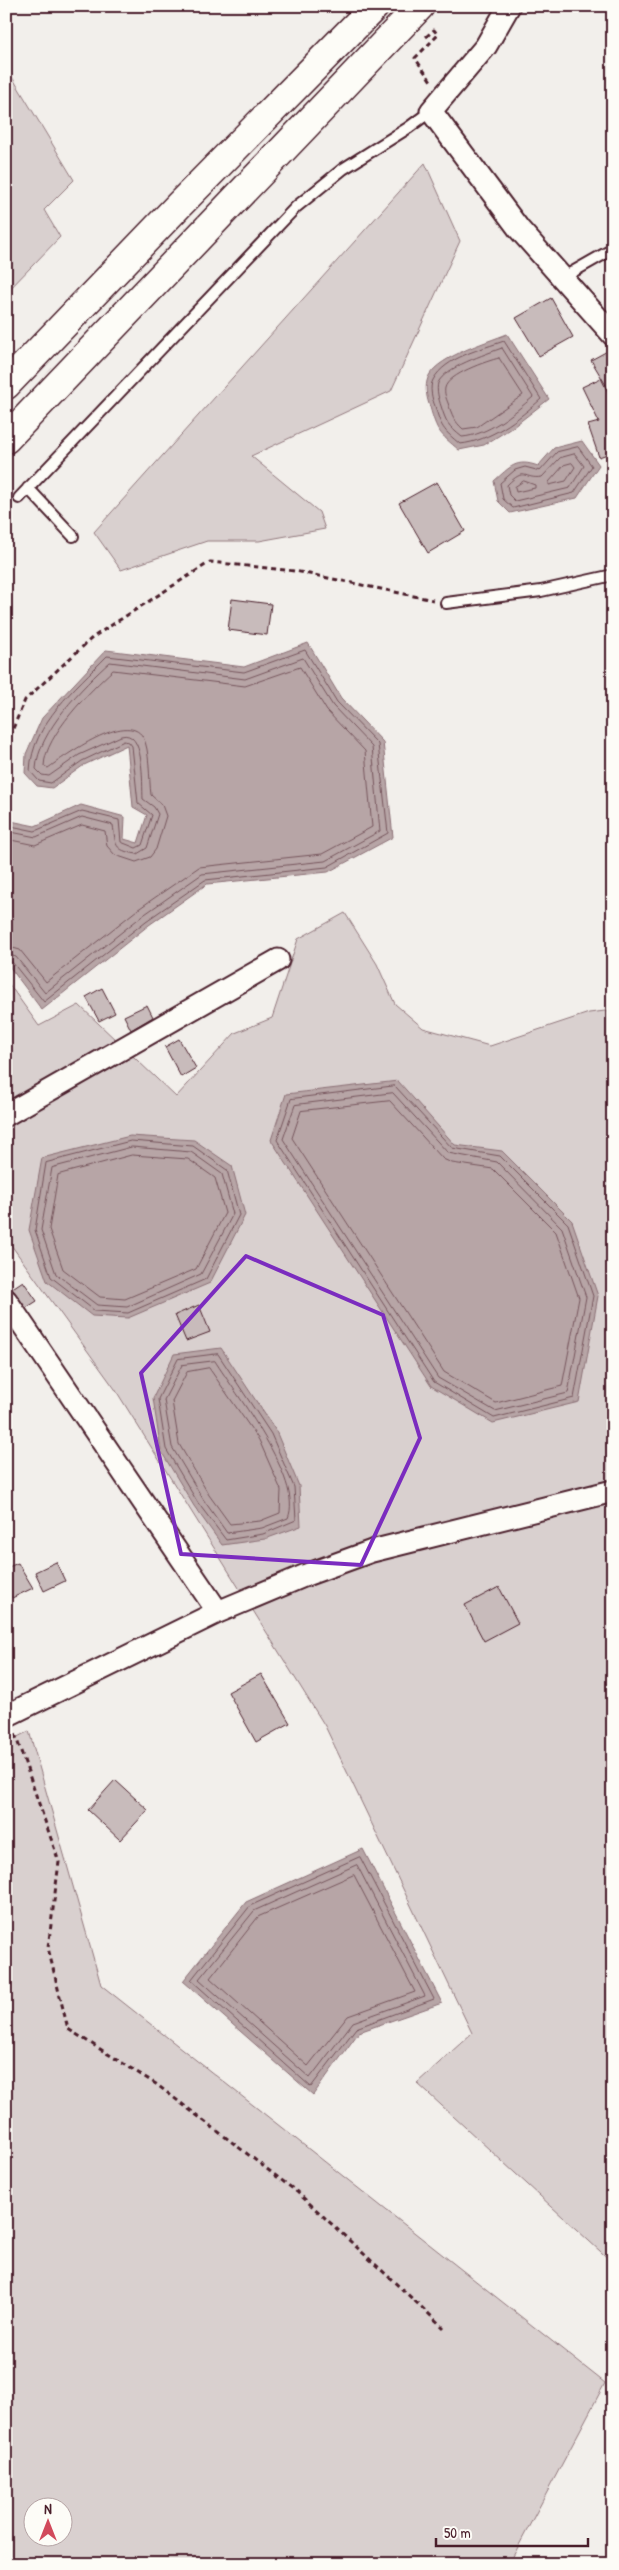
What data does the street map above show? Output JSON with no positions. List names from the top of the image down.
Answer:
{
  "scale_bar": "50 m",
  "north": "top"
}
